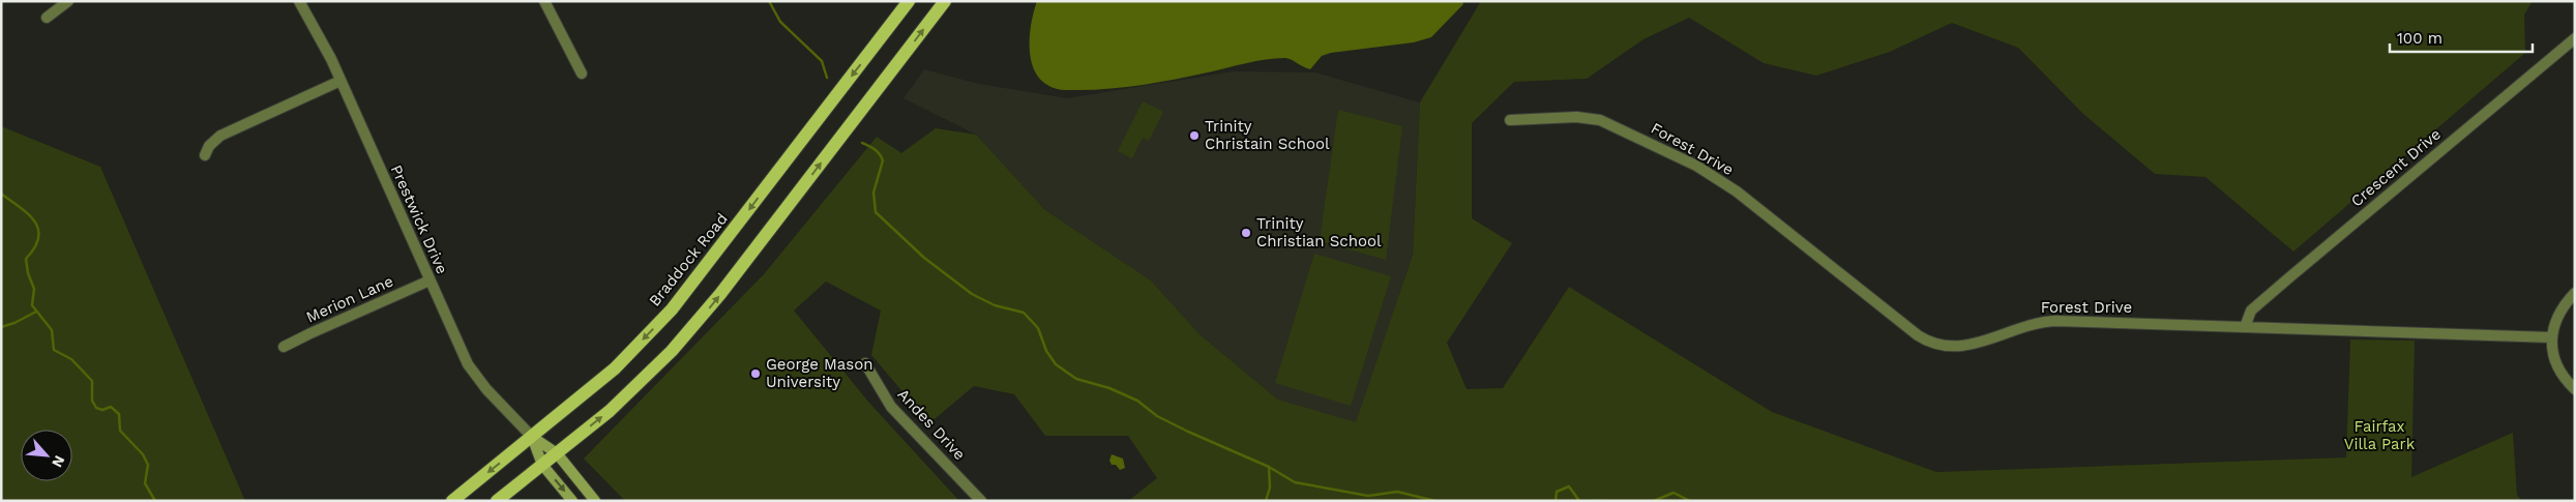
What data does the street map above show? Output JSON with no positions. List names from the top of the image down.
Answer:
{
  "streets": {
    "main road": ["Braddock Road"],
    "street": [
      "Forest Drive",
      "Crescent Drive",
      "Prestwick Drive",
      "Merion Lane",
      "Andes Drive"
    ]
  },
  "crossings": [
    ["Forest Drive", "Crescent Drive"],
    ["Prestwick Drive", "Braddock Road"],
    ["Prestwick Drive", "Merion Lane"]
  ],
  "parks": ["Fairfax Villa Park"],
  "places": ["Trinity Christain School", "Trinity Christian School", "George Mason University"],
  "scale_bar": "100 m",
  "north": "bottom right"
}
